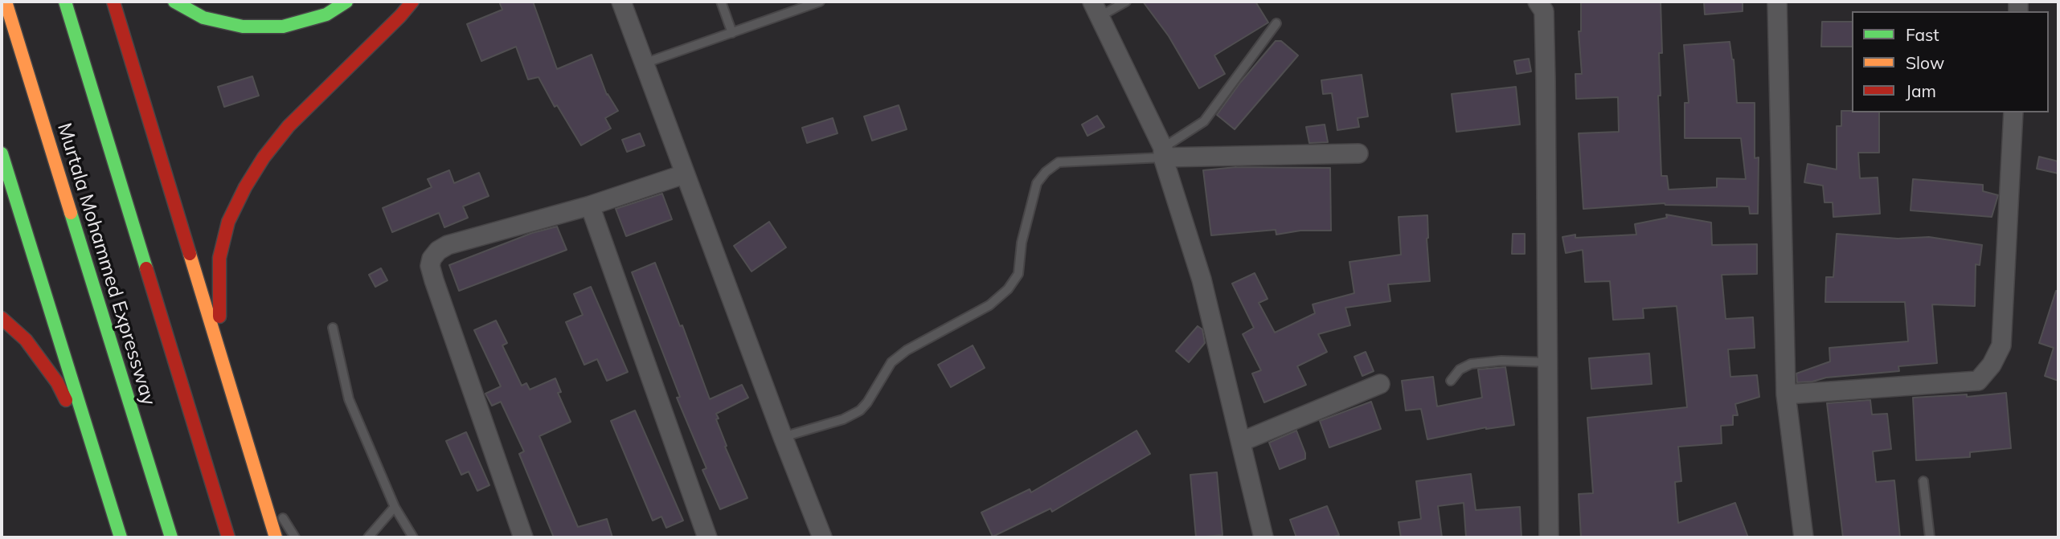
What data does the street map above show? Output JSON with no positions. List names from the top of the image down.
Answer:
{
  "streets": {
    "highway": ["Murtala Mohammed Expressway"]
  },
  "legend": ["Fast", "Slow", "Jam"]
}
